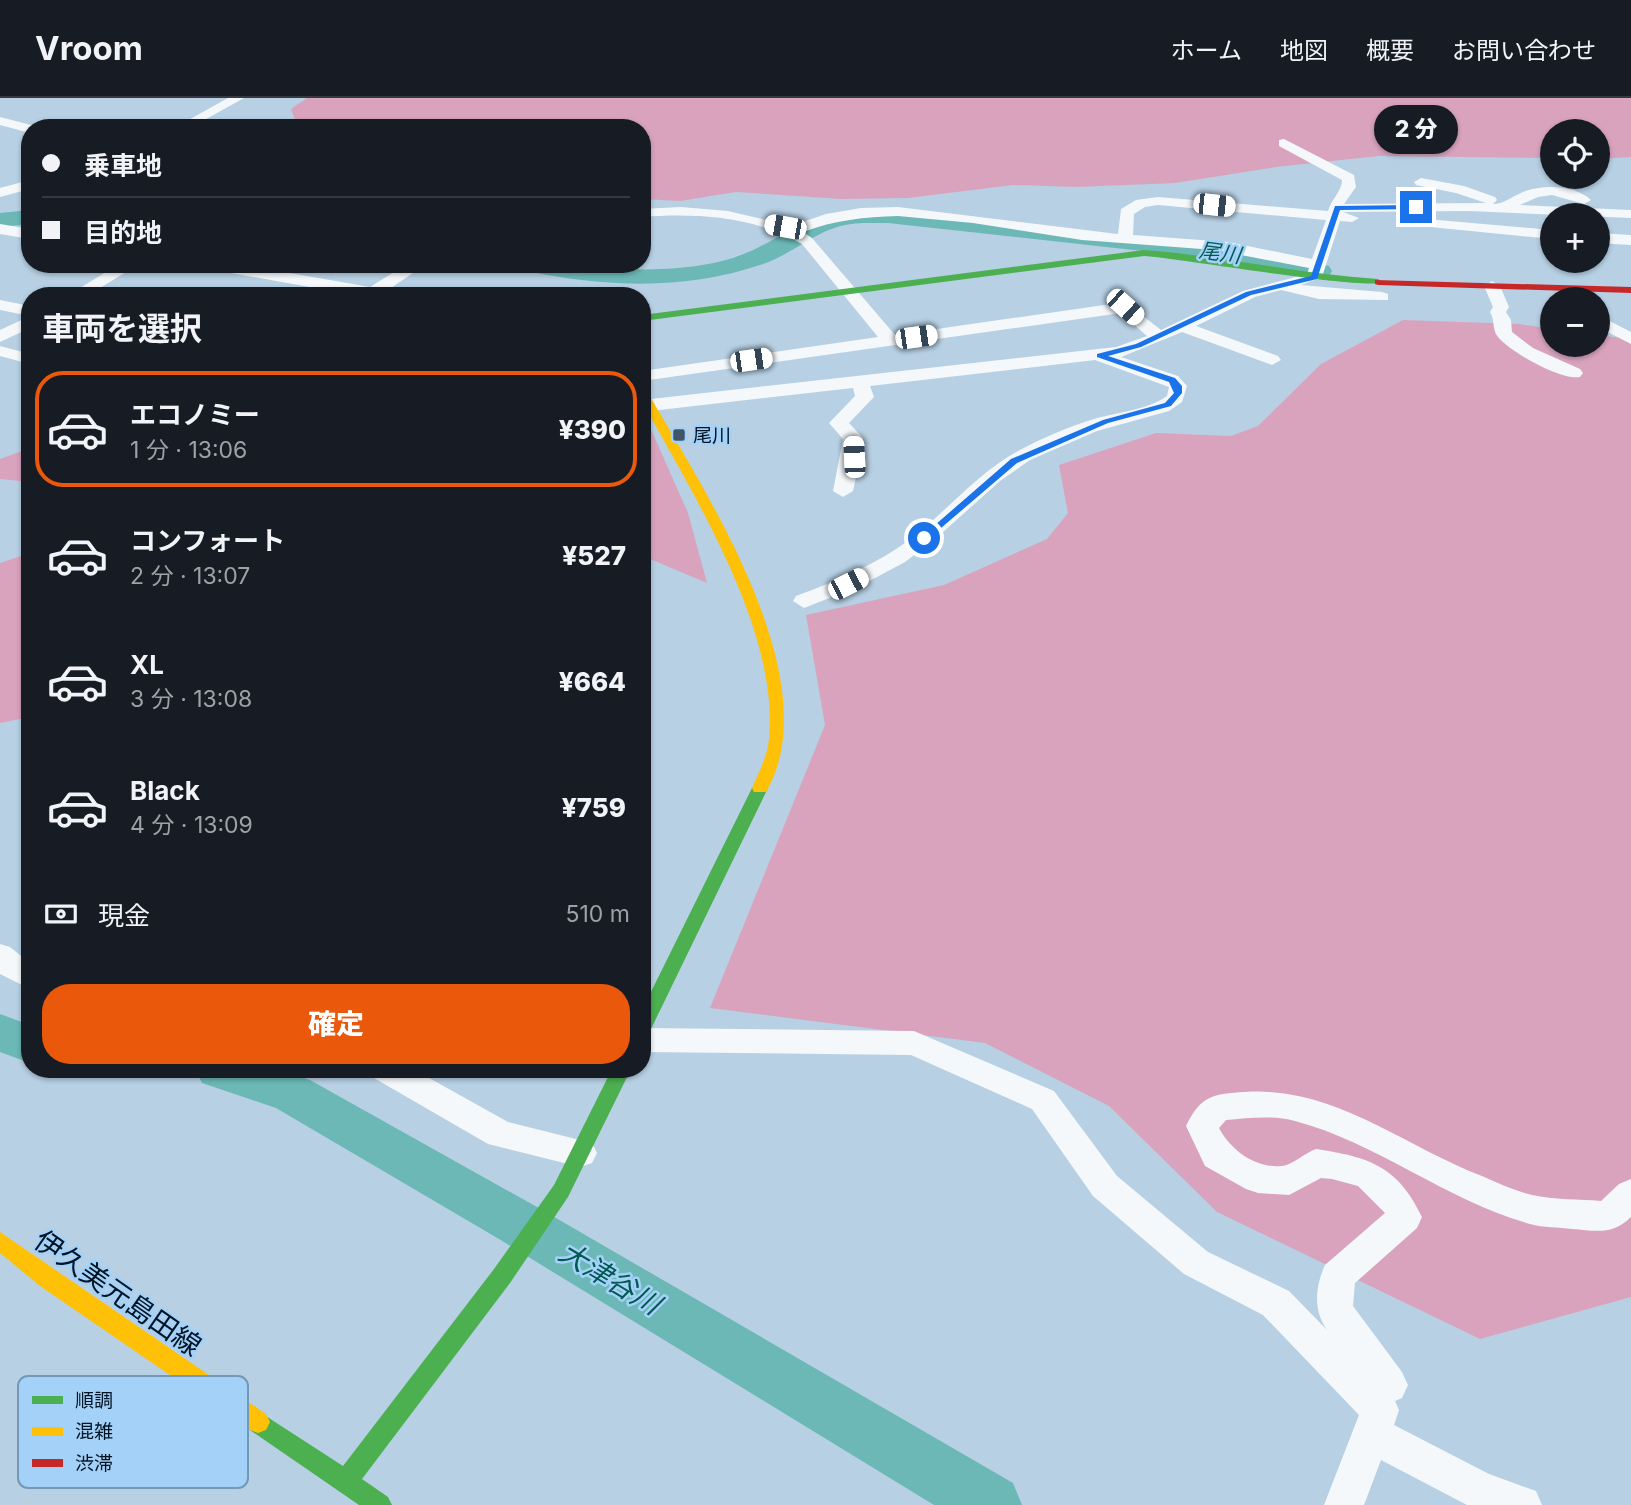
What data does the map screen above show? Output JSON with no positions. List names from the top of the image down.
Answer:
{
  "streets": {
    "street": ["伊久美元島田線"]
  },
  "water": ["尾川", "大津谷川"],
  "places": {
    "transit": ["尾川"]
  },
  "legend": ["順調", "混雑", "渋滞"],
  "page": {
    "header": "Vroom",
    "nav": [
      "ホーム",
      "地図",
      "概要",
      "お問い合わせ"
    ],
    "bubble": "2 分",
    "map_buttons": ["+", "−"],
    "banner": ["乗車地", "目的地"],
    "heading": "車両を選択",
    "list": [
      {
        "name": "エコノミー",
        "note": "1 分 · 13:06",
        "value": "¥390"
      },
      {
        "name": "コンフォート",
        "note": "2 分 · 13:07",
        "value": "¥527"
      },
      {
        "name": "XL",
        "note": "3 分 · 13:08",
        "value": "¥664"
      },
      {
        "name": "Black",
        "note": "4 分 · 13:09",
        "value": "¥759"
      }
    ],
    "pay": ["現金", "510 m"],
    "buttons": "確定"
  }
}
